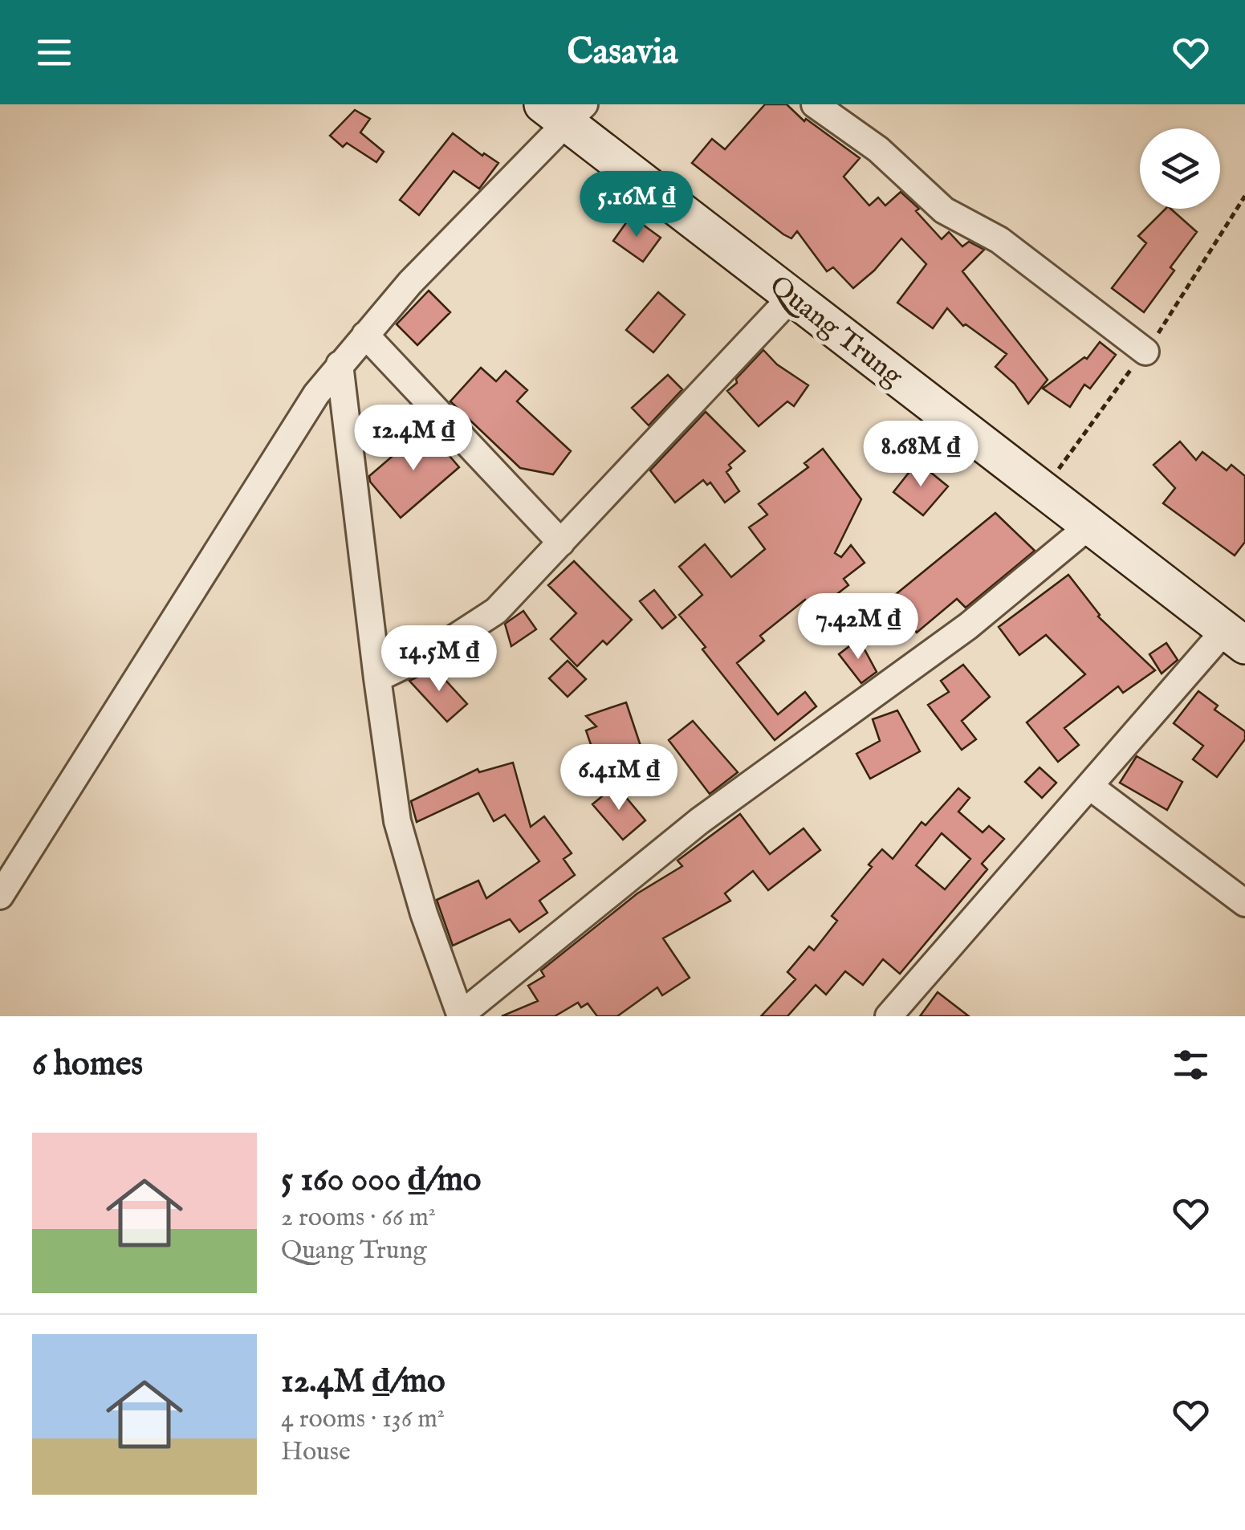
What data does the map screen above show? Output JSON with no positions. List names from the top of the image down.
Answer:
{
  "streets": {
    "main road": ["Quang Trung"]
  },
  "page": {
    "header": "Casavia",
    "price": [
      "5.16M ₫",
      "12.4M ₫",
      "8.68M ₫",
      "7.42M ₫",
      "14.5M ₫",
      "6.41M ₫"
    ],
    "heading": "6 homes",
    "list": [
      {
        "name": "5 160 000 ₫/mo",
        "note": "2 rooms · 66 m² · Quang Trung"
      },
      {
        "name": "12.4M ₫/mo",
        "note": "4 rooms · 136 m² · House"
      }
    ]
  }
}
